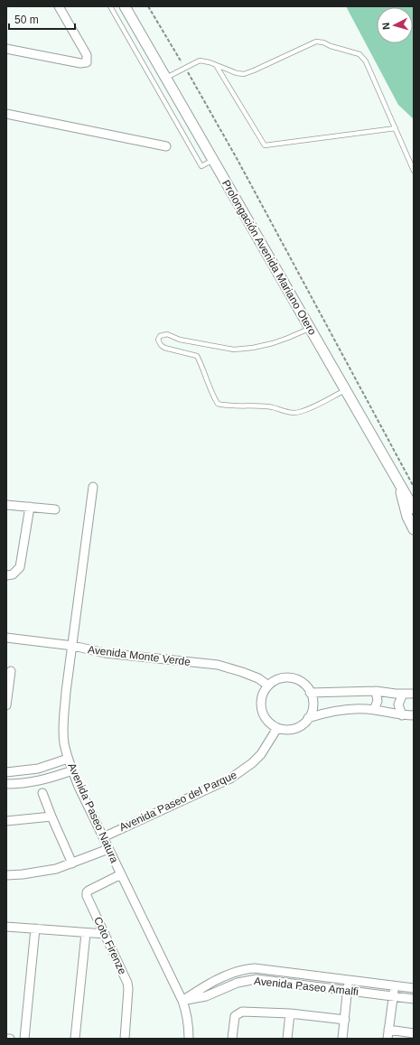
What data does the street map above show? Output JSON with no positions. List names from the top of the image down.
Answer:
{
  "streets": {
    "street": [
      "Prolongación Avenida Mariano Otero",
      "Avenida Monte Verde",
      "Avenida Paseo del Parque",
      "Avenida Paseo Natura",
      "Coto Firenze",
      "Avenida Paseo Amalfi"
    ]
  },
  "crossings": [
    ["Avenida Monte Verde", "Avenida Paseo del Parque"],
    ["Avenida Monte Verde", "Avenida Paseo Natura"],
    ["Avenida Paseo del Parque", "Avenida Paseo Natura"],
    ["Avenida Paseo Natura", "Coto Firenze"],
    ["Avenida Paseo Natura", "Avenida Paseo Amalfi"]
  ],
  "scale_bar": "50 m",
  "north": "left"
}
